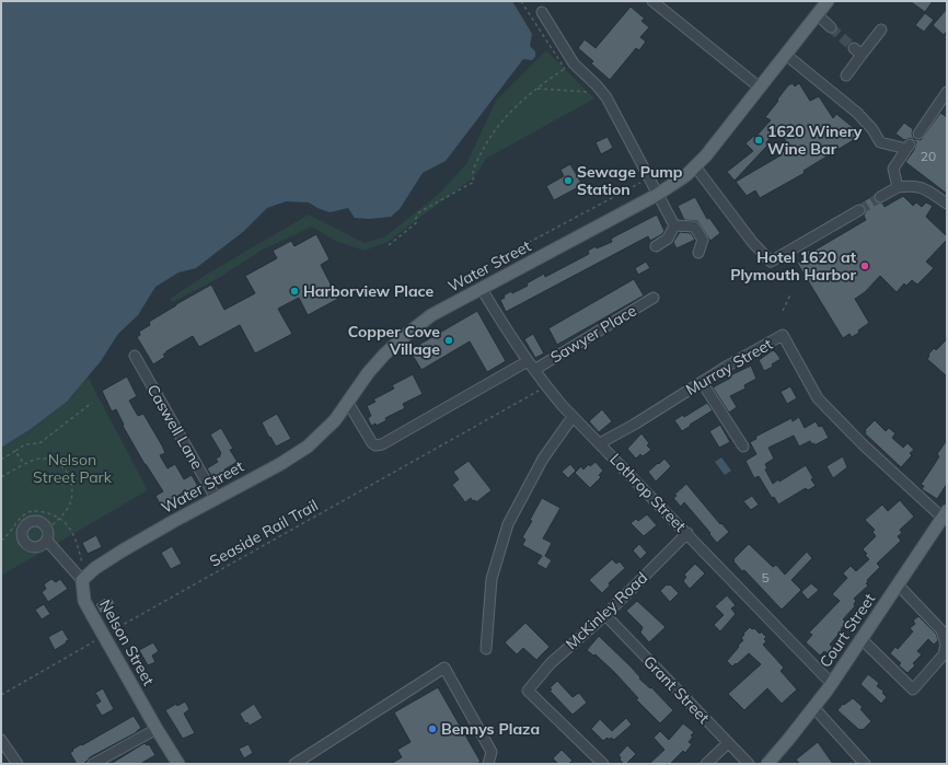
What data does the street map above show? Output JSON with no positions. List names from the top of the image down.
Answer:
{
  "streets": {
    "main road": ["Water Street", "Court Street", "Nelson Street"],
    "street": [
      "Sawyer Place",
      "Murray Street",
      "Caswell Lane",
      "Lothrop Street",
      "McKinley Road",
      "Grant Street"
    ],
    "path": ["Seaside Rail Trail"]
  },
  "crossings": [
    ["Water Street", "Sawyer Place"],
    ["Water Street", "Caswell Lane"],
    ["Water Street", "Lothrop Street"],
    ["Water Street", "Nelson Street"],
    ["Sawyer Place", "Lothrop Street"],
    ["Murray Street", "Lothrop Street"],
    ["Murray Street", "Court Street"],
    ["Lothrop Street", "McKinley Road"],
    ["Lothrop Street", "Court Street"],
    ["Seaside Rail Trail", "Nelson Street"],
    ["McKinley Road", "Grant Street"]
  ],
  "parks": ["Nelson Street Park"],
  "places": [
    "1620 Winery Wine Bar",
    "Sewage Pump Station",
    "Hotel 1620 at Plymouth Harbor",
    "Harborview Place",
    "Copper Cove Village",
    "Bennys Plaza"
  ],
  "house_numbers": ["20", "5"]
}
